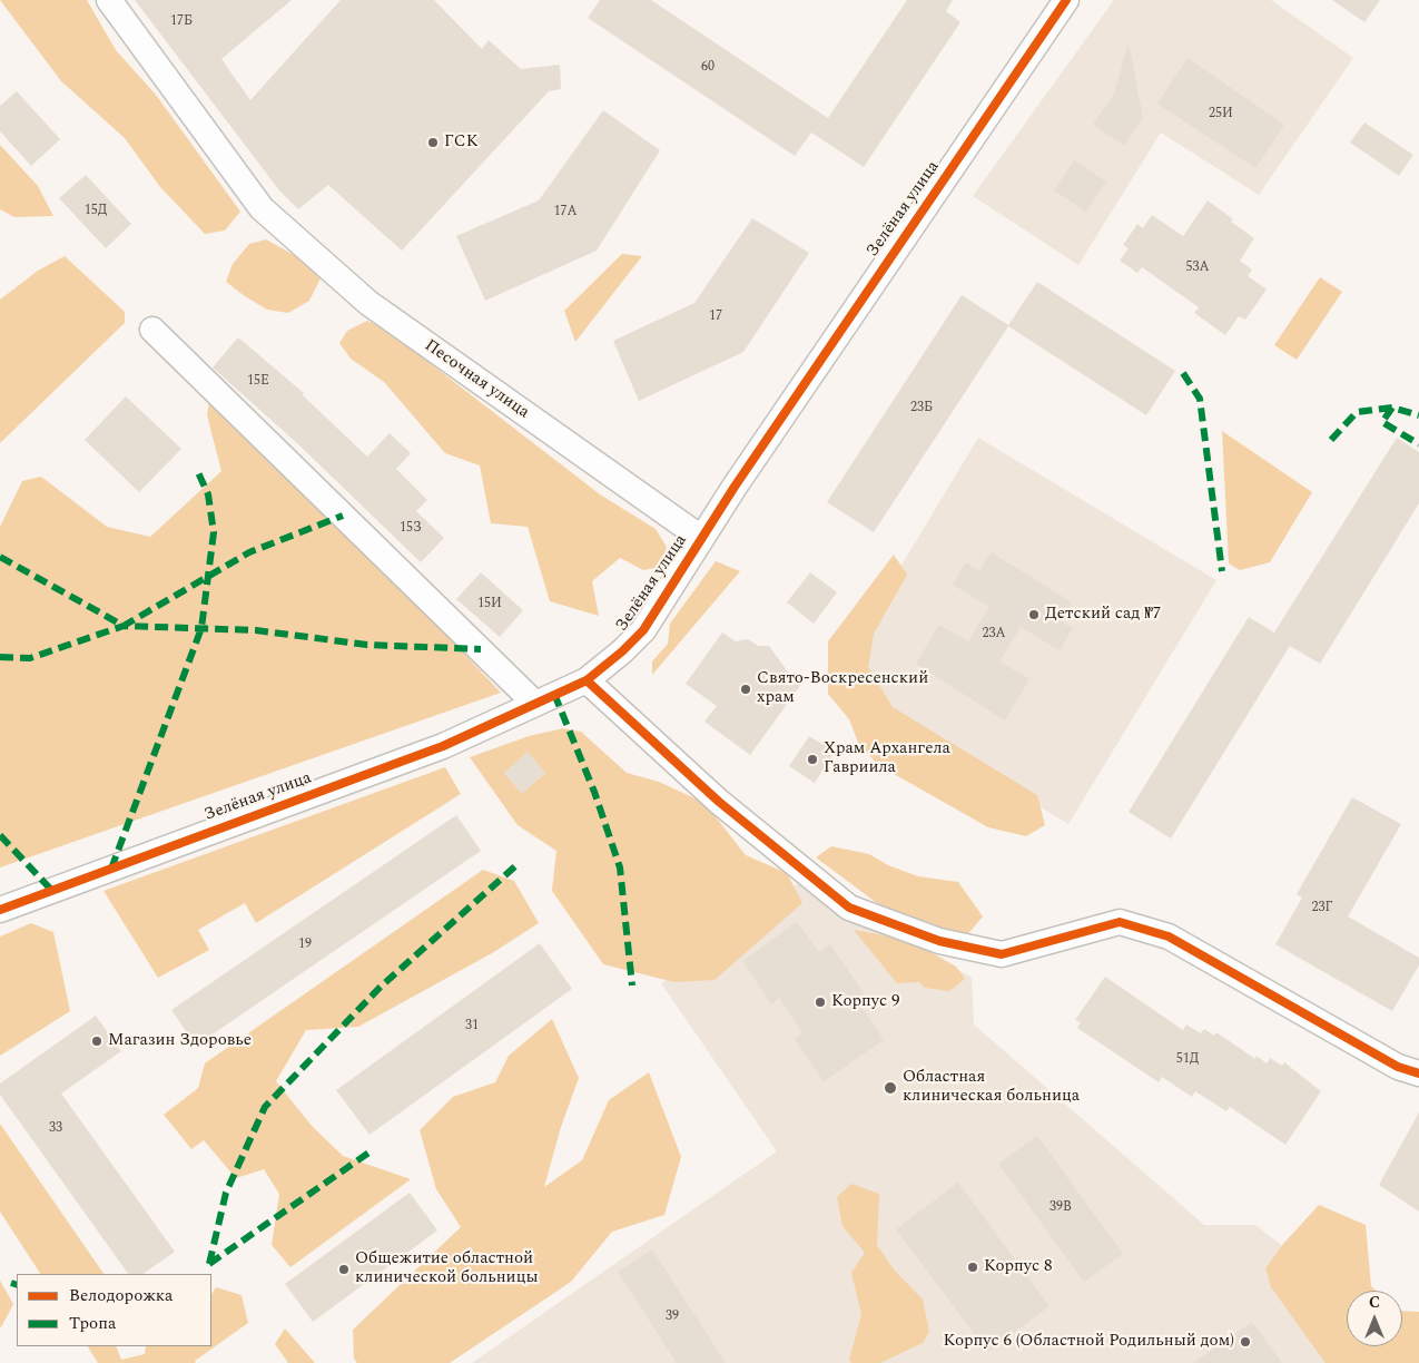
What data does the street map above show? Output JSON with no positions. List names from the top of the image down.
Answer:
{
  "streets": {
    "street": ["Зелёная улица", "Песочная улица"]
  },
  "crossings": [
    ["Зелёная улица", "Песочная улица"]
  ],
  "places": [
    "ГСК",
    "Детский сад №7",
    "Свято-Воскресенский храм",
    "Храм Архангела Гавриила",
    "Корпус 9",
    "Магазин Здоровье",
    "Областная клиническая больница",
    "Корпус 8",
    "Общежитие областной клинической больницы",
    "Корпус 6 (Областной Родильный дом)"
  ],
  "house_numbers": [
    "17Б",
    "60",
    "25И",
    "15Д",
    "17А",
    "53А",
    "17",
    "15Е",
    "23Б",
    "15З",
    "15И",
    "23А",
    "23Г",
    "19",
    "31",
    "51Д",
    "33",
    "39В",
    "39"
  ],
  "legend": ["Велодорожка", "Тропа"],
  "north": "top"
}
